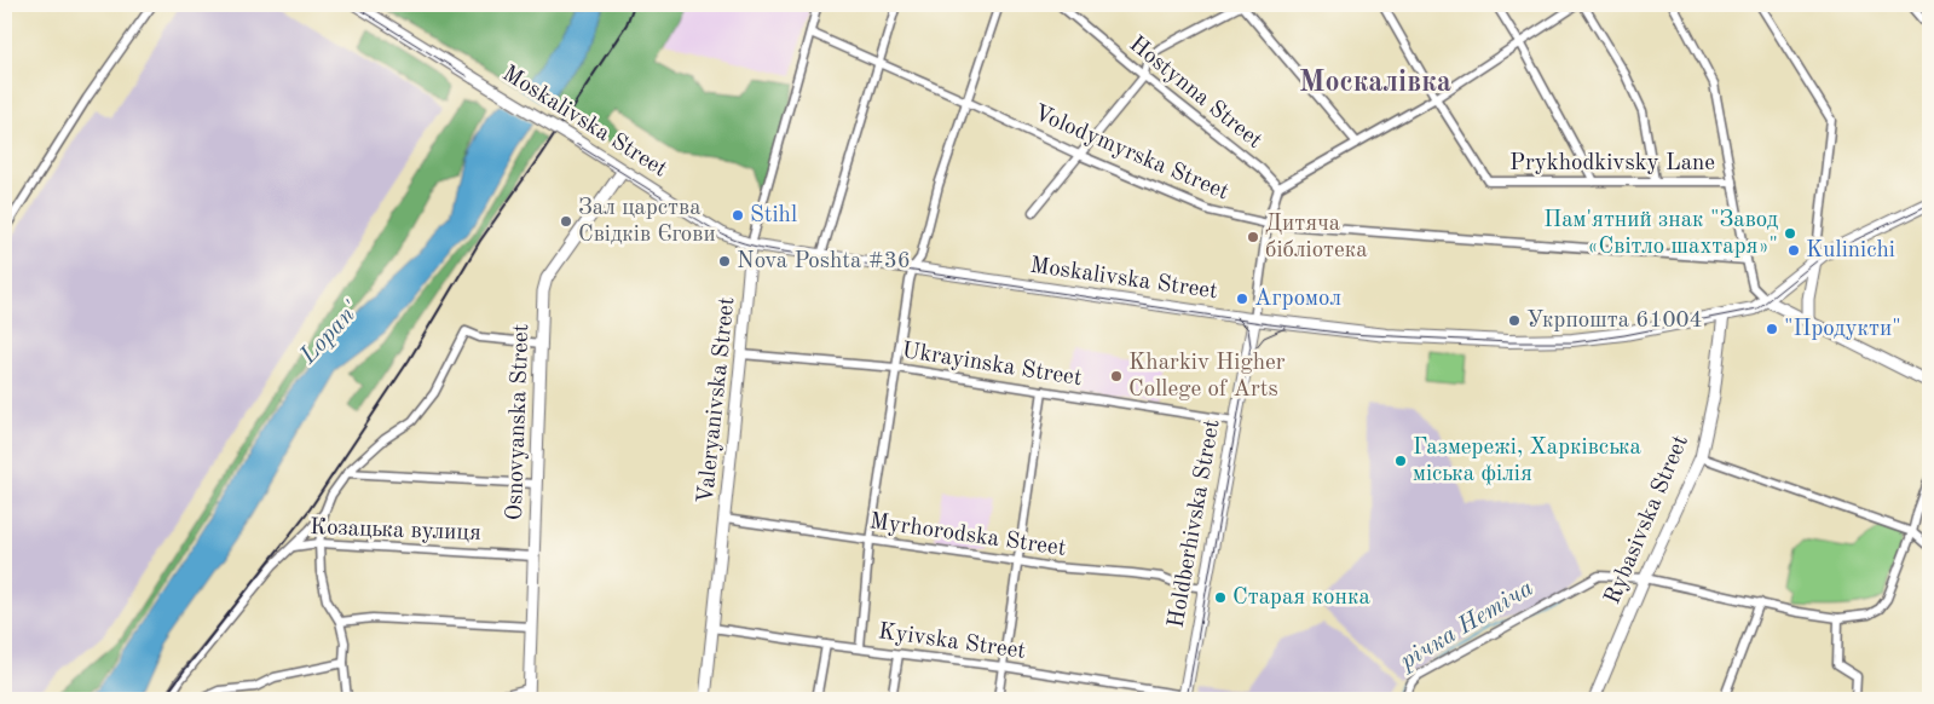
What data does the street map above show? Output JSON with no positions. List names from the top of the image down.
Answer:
{
  "streets": {
    "main road": ["Moskalivska Street", "Holdberhivska Street"],
    "street": [
      "Hostynna Street",
      "Volodymyrska Street",
      "Prykhodkivsky Lane",
      "Ukrayinska Street",
      "Valeryanivska Street",
      "Osnovyanska Street",
      "Rybasivska Street",
      "Козацька вулиця",
      "Myrhorodska Street",
      "Kyivska Street"
    ]
  },
  "crossings": [
    ["Moskalivska Street", "Valeryanivska Street"],
    ["Moskalivska Street", "Osnovyanska Street"],
    ["Moskalivska Street", "Rybasivska Street"],
    ["Moskalivska Street", "Holdberhivska Street"],
    ["Volodymyrska Street", "Valeryanivska Street"],
    ["Ukrayinska Street", "Valeryanivska Street"],
    ["Ukrayinska Street", "Holdberhivska Street"],
    ["Valeryanivska Street", "Myrhorodska Street"],
    ["Valeryanivska Street", "Kyivska Street"],
    ["Osnovyanska Street", "Козацька вулиця"],
    ["Holdberhivska Street", "Myrhorodska Street"],
    ["Holdberhivska Street", "Kyivska Street"]
  ],
  "districts": ["Москалівка"],
  "water": ["Lopan'", "річка Нетіча"],
  "places": [
    "Stihl",
    "Зал царства Свідків Єгови",
    "Пам'ятний знак \"Завод «Світло шахтаря»\"",
    "Дитяча бібліотека",
    "Kulinichi",
    "Nova Poshta #36",
    "Агромол",
    "Укрпошта 61004",
    "\"Продукти\"",
    "Kharkiv Higher College of Arts",
    "Газмережі, Харківська міська філія",
    "Старая конка"
  ]
}
